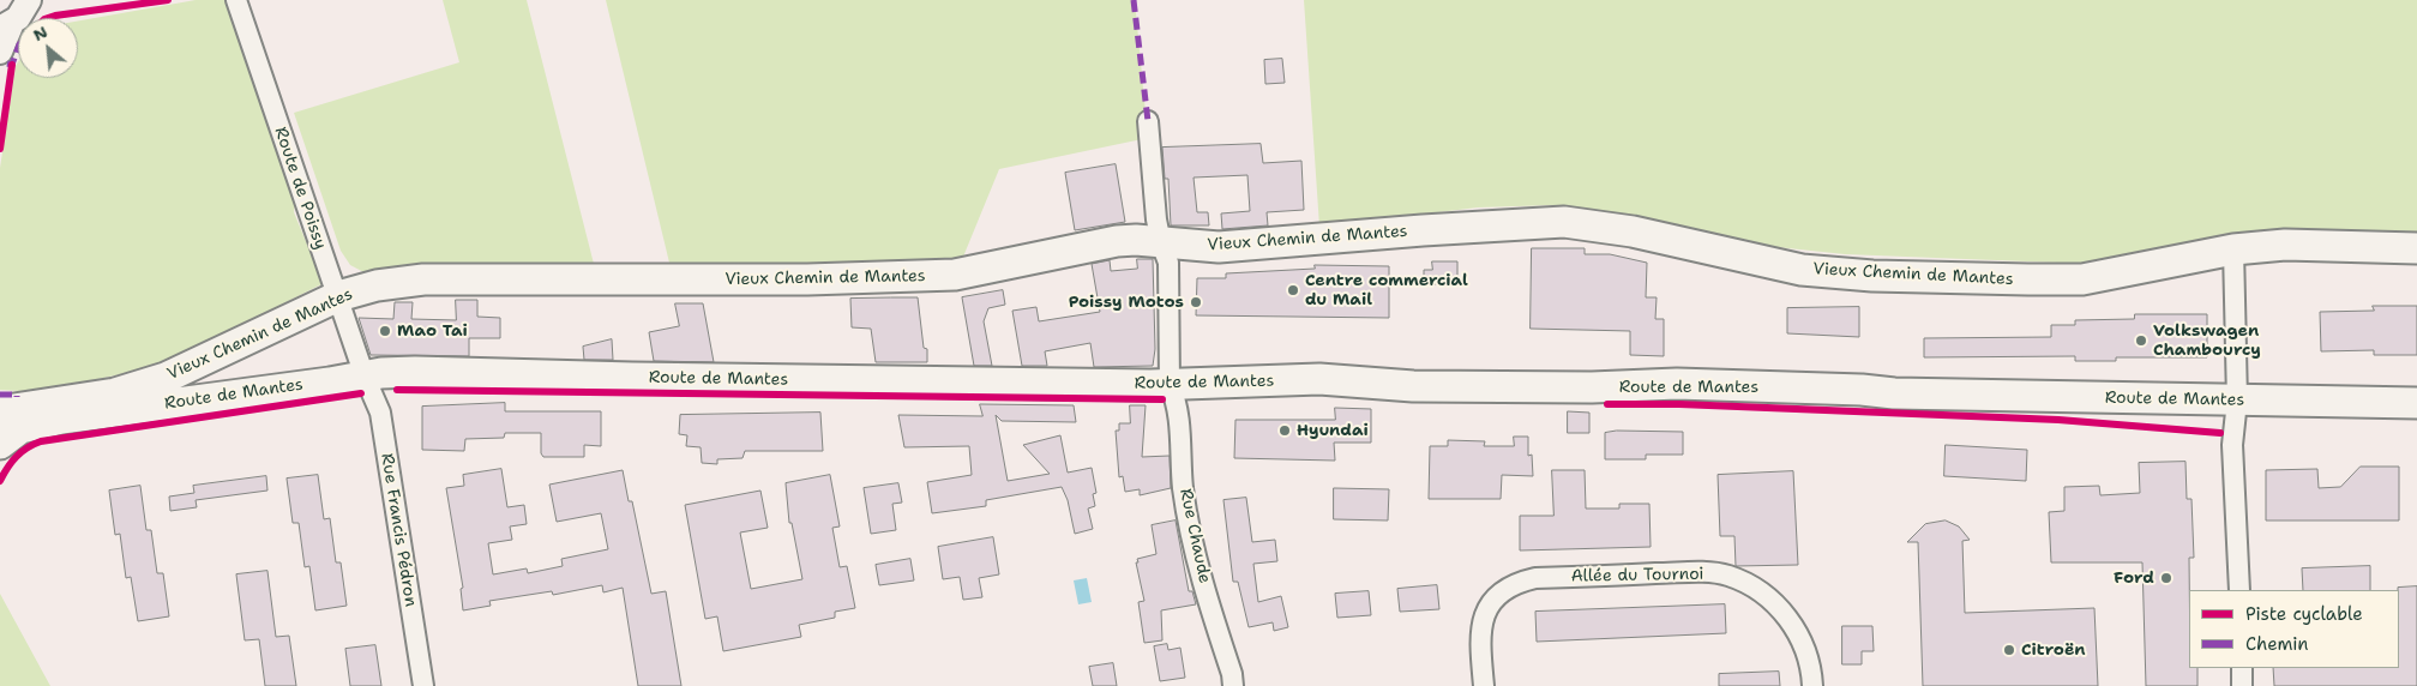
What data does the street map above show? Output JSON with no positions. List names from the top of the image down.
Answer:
{
  "streets": {
    "main road": ["Vieux Chemin de Mantes", "Route de Mantes"],
    "street": [
      "Route de Poissy",
      "Rue Francis Pédron",
      "Rue Chaude",
      "Allée du Tournoi"
    ]
  },
  "crossings": [
    ["Route de Poissy", "Vieux Chemin de Mantes"],
    ["Route de Poissy", "Route de Mantes"],
    ["Route de Poissy", "Rue Francis Pédron"],
    ["Vieux Chemin de Mantes", "Rue Chaude"],
    ["Route de Mantes", "Rue Francis Pédron"],
    ["Route de Mantes", "Rue Chaude"]
  ],
  "places": [
    "Centre commercial du Mail",
    "Poissy Motos",
    "Mao Tai",
    "Volkswagen Chambourcy",
    "Hyundai",
    "Ford",
    "Citroën"
  ],
  "legend": ["Piste cyclable", "Chemin"],
  "north": "top left"
}
